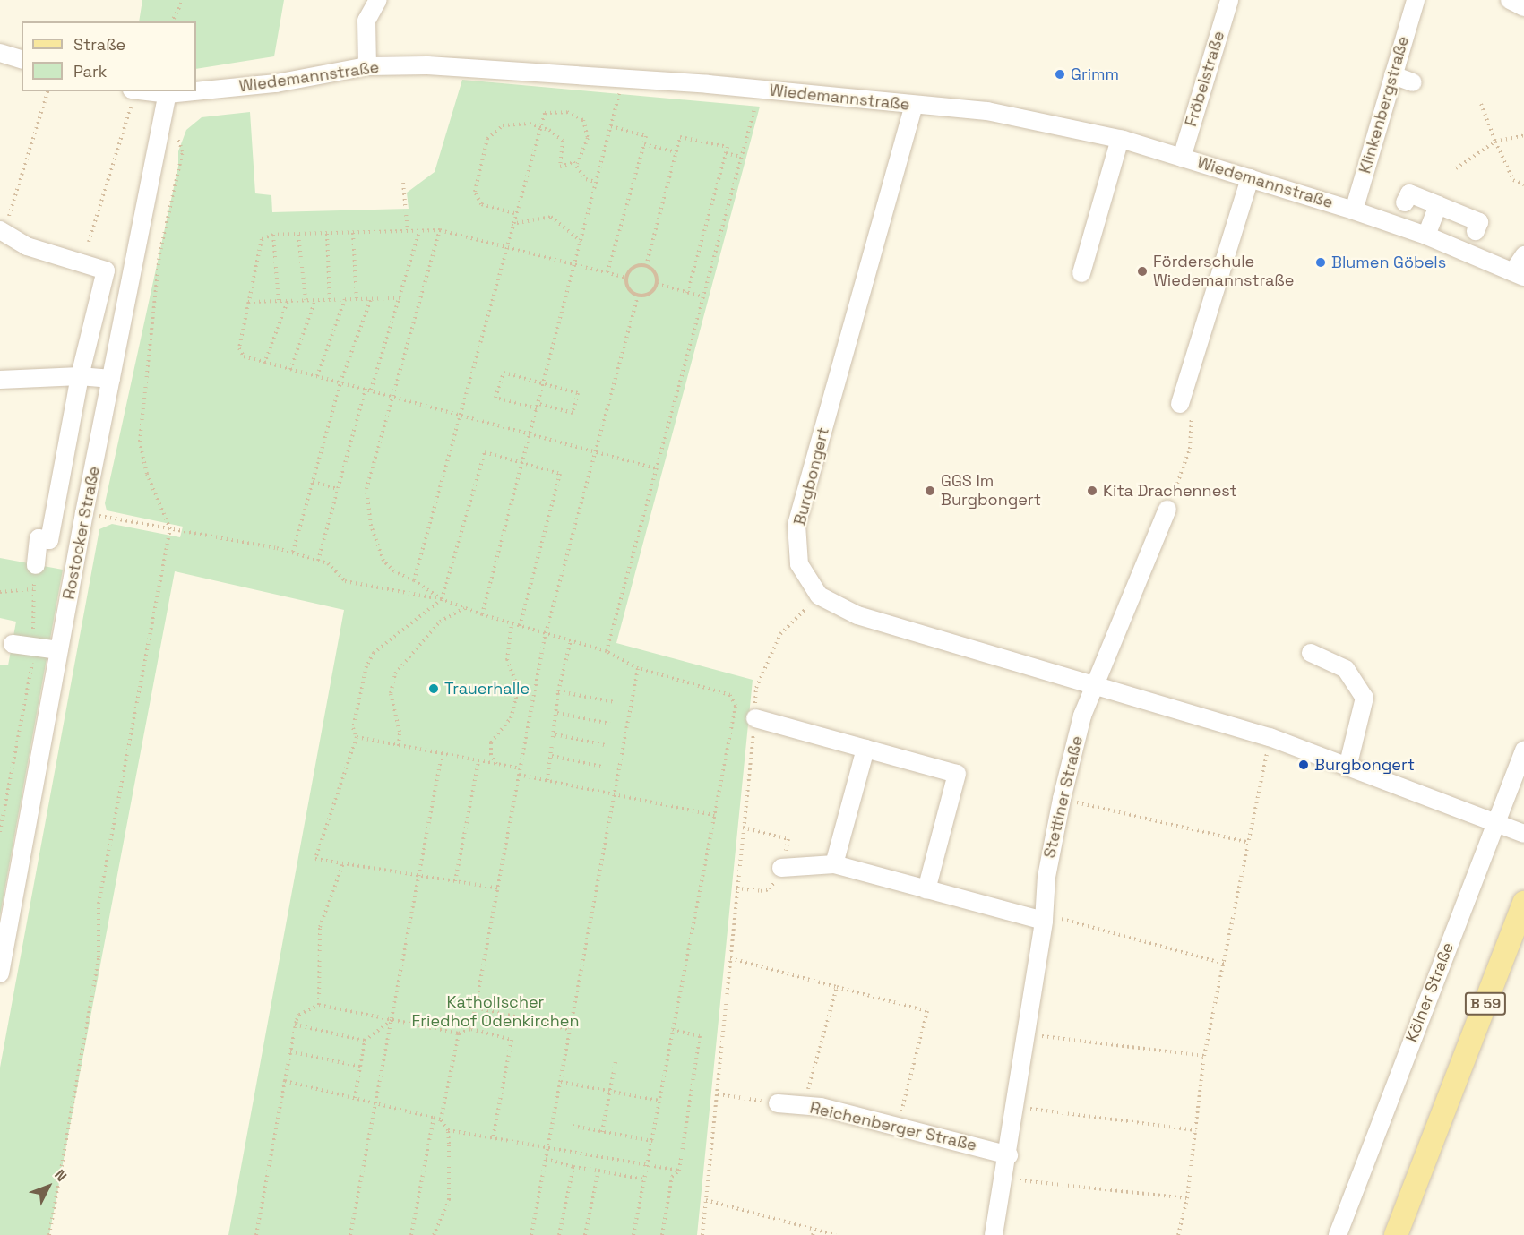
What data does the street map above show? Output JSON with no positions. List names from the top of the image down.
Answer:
{
  "streets": {
    "main road": ["B 59"],
    "street": [
      "Wiedemannstraße",
      "Fröbelstraße",
      "Klinkenbergstraße",
      "Burgbongert",
      "Rostocker Straße",
      "Stettiner Straße",
      "Kölner Straße",
      "Reichenberger Straße"
    ]
  },
  "crossings": [
    ["Wiedemannstraße", "Fröbelstraße"],
    ["Wiedemannstraße", "Klinkenbergstraße"],
    ["Wiedemannstraße", "Burgbongert"],
    ["Wiedemannstraße", "Rostocker Straße"],
    ["Stettiner Straße", "Reichenberger Straße"]
  ],
  "parks": ["Katholischer Friedhof Odenkirchen"],
  "places": [
    "Grimm",
    "Blumen Göbels",
    "Förderschule Wiedemannstraße",
    "GGS Im Burgbongert",
    "Kita Drachennest",
    "Trauerhalle",
    "Burgbongert"
  ],
  "legend": ["Straße", "Park"],
  "north": "top right"
}
